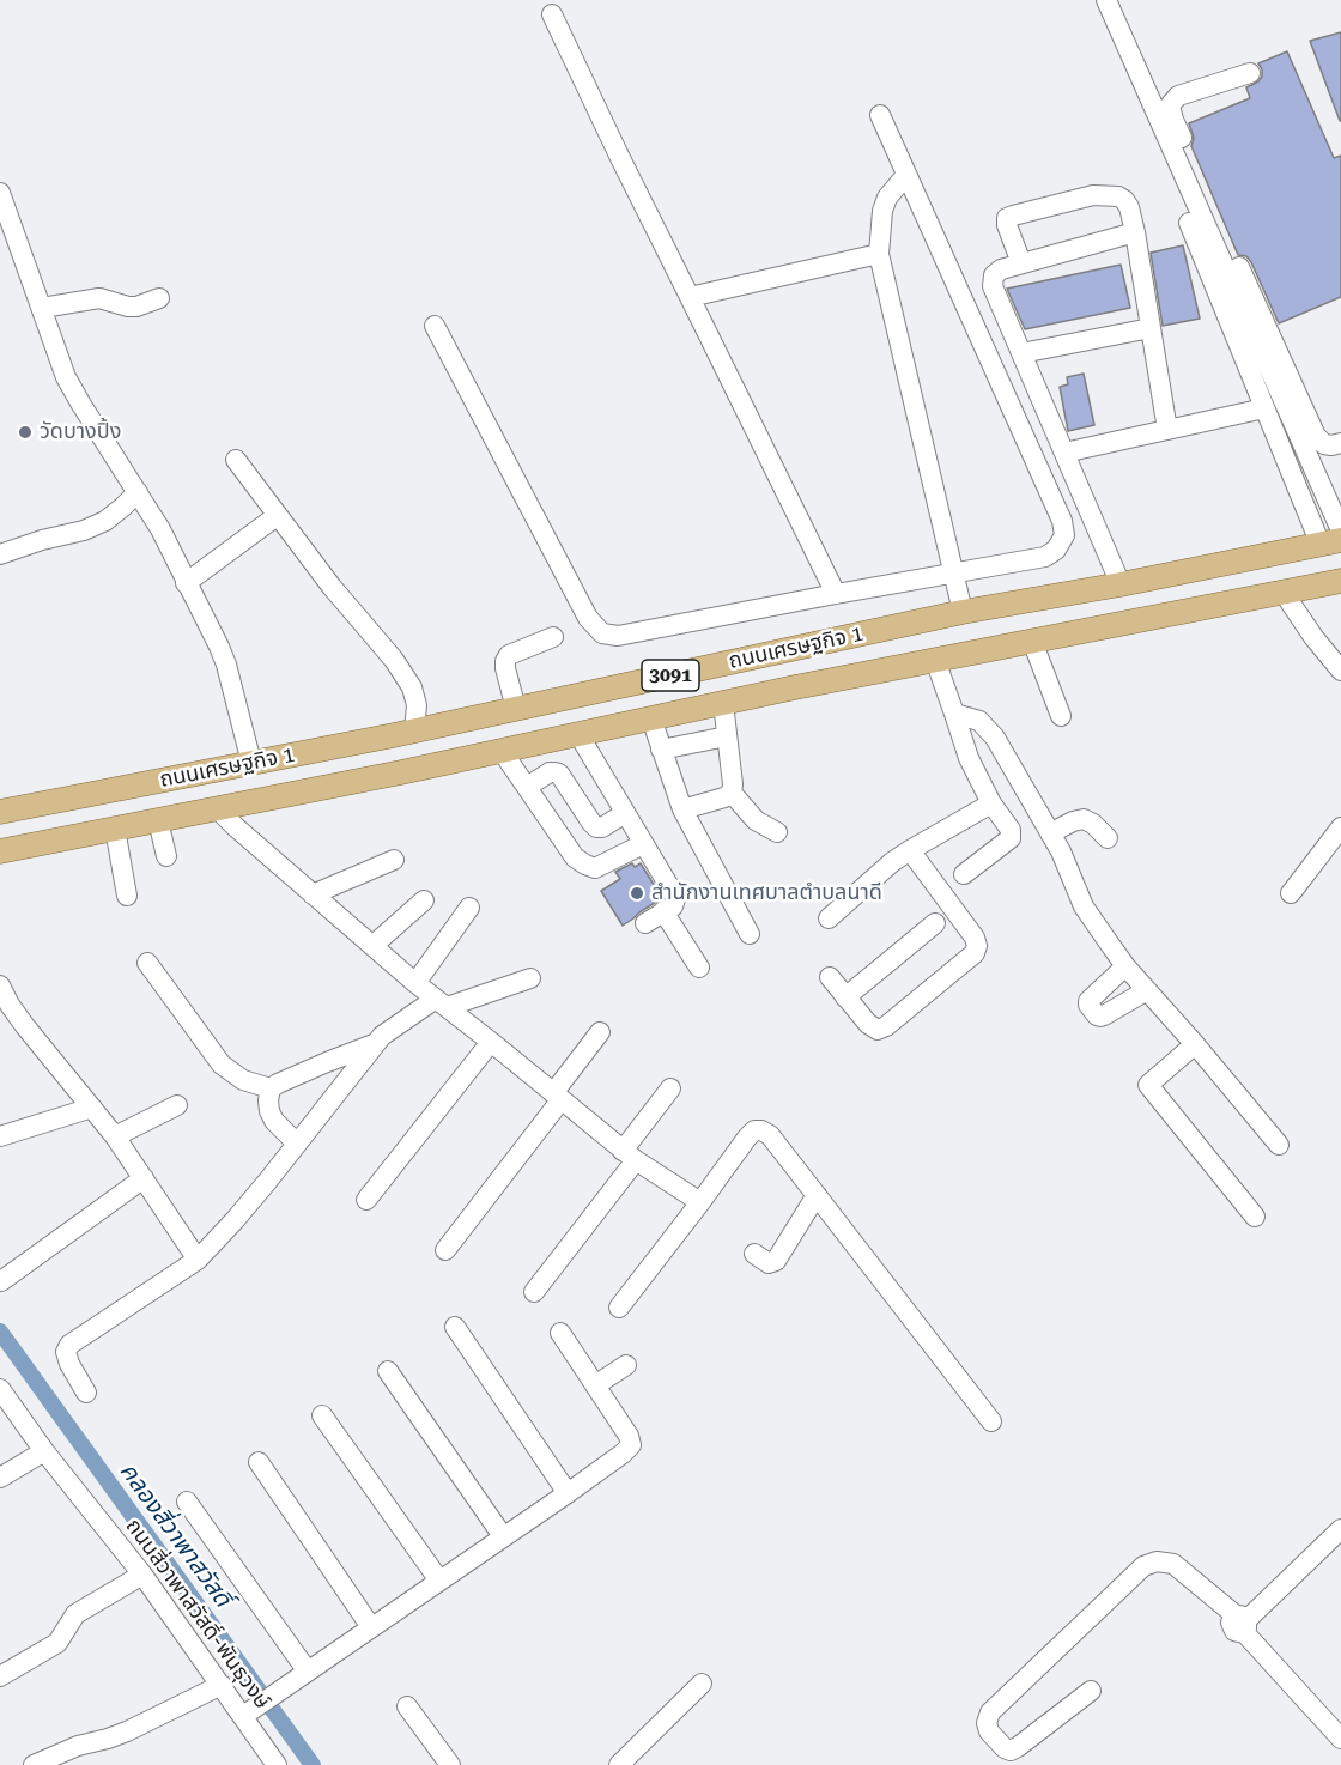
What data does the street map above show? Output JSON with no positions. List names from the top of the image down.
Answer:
{
  "streets": {
    "main road": ["ถนนเศรษฐกิจ 1", "3091"],
    "street": ["ถนนสี่วาพาสวัสดิ์-พันธุวงษ์"]
  },
  "water": ["คลองสี่วาพาสวัสดิ์"],
  "places": ["วัดบางปิ้ง", "สำนักงานเทศบาลตำบลนาดี"]
}
